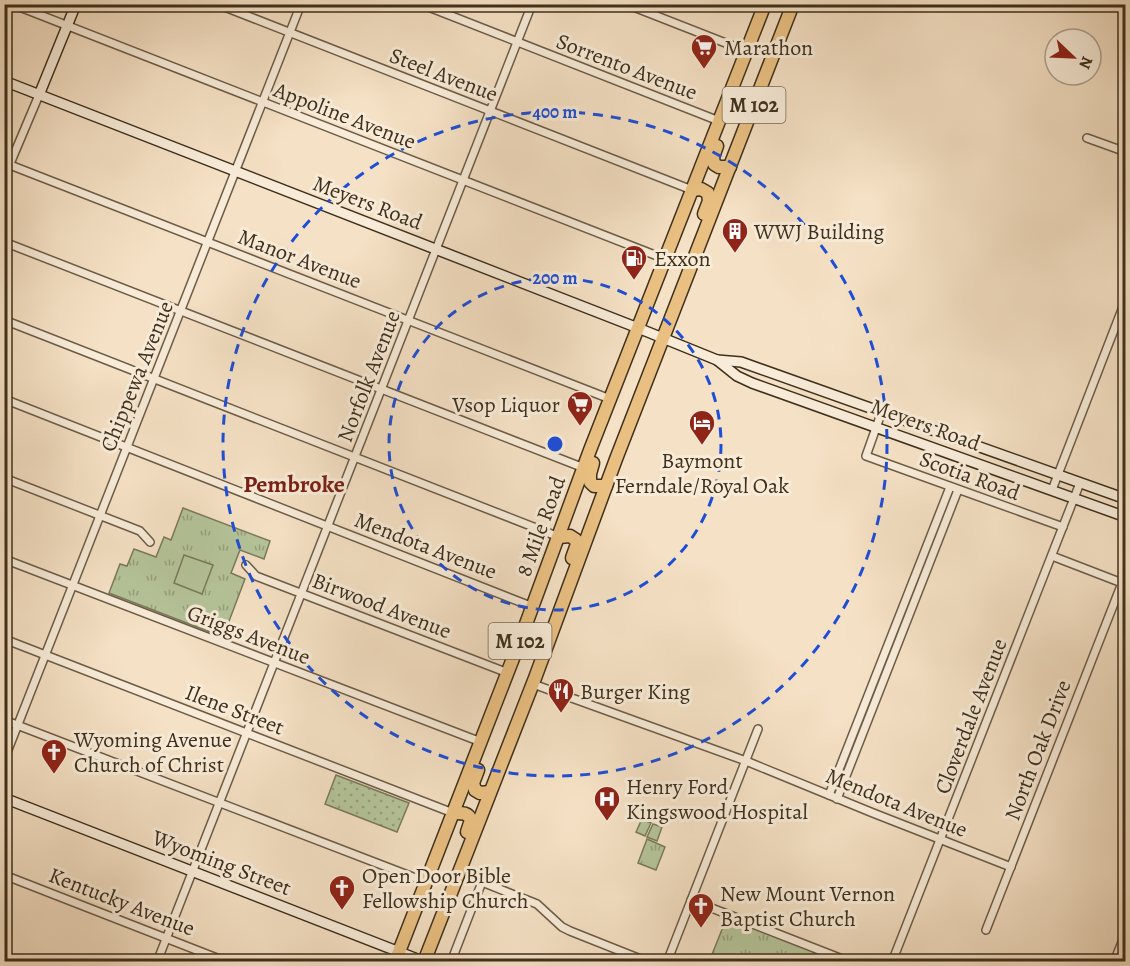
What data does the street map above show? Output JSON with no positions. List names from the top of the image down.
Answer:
{
  "streets": {
    "highway": ["M 102", "8 Mile Road"],
    "street": [
      "Sorrento Avenue",
      "Steel Avenue",
      "Appoline Avenue",
      "Meyers Road",
      "Manor Avenue",
      "Chippewa Avenue",
      "Norfolk Avenue",
      "Scotia Road",
      "Mendota Avenue",
      "Birwood Avenue",
      "Griggs Avenue",
      "Ilene Street",
      "Cloverdale Avenue",
      "North Oak Drive",
      "Wyoming Street",
      "Kentucky Avenue"
    ]
  },
  "crossings": [
    ["Sorrento Avenue", "Norfolk Avenue"],
    ["Sorrento Avenue", "8 Mile Road"],
    ["Steel Avenue", "Chippewa Avenue"],
    ["Steel Avenue", "Norfolk Avenue"],
    ["Steel Avenue", "8 Mile Road"],
    ["M 102", "Meyers Road"],
    ["M 102", "Mendota Avenue"],
    ["M 102", "Wyoming Street"],
    ["Appoline Avenue", "Chippewa Avenue"],
    ["Appoline Avenue", "Norfolk Avenue"],
    ["Appoline Avenue", "8 Mile Road"],
    ["Meyers Road", "Chippewa Avenue"],
    ["Meyers Road", "Norfolk Avenue"],
    ["Meyers Road", "Scotia Road"],
    ["Meyers Road", "8 Mile Road"],
    ["Meyers Road", "Cloverdale Avenue"],
    ["Manor Avenue", "Chippewa Avenue"],
    ["Manor Avenue", "Norfolk Avenue"],
    ["Manor Avenue", "8 Mile Road"],
    ["Chippewa Avenue", "Mendota Avenue"],
    ["Chippewa Avenue", "Griggs Avenue"],
    ["Chippewa Avenue", "Ilene Street"],
    ["Norfolk Avenue", "Mendota Avenue"],
    ["Norfolk Avenue", "Birwood Avenue"],
    ["Norfolk Avenue", "Griggs Avenue"],
    ["Norfolk Avenue", "Ilene Street"],
    ["Norfolk Avenue", "Wyoming Street"],
    ["Norfolk Avenue", "Kentucky Avenue"],
    ["Scotia Road", "Cloverdale Avenue"],
    ["8 Mile Road", "Mendota Avenue"],
    ["8 Mile Road", "Birwood Avenue"],
    ["8 Mile Road", "Griggs Avenue"],
    ["8 Mile Road", "Ilene Street"],
    ["8 Mile Road", "Wyoming Street"],
    ["Mendota Avenue", "Cloverdale Avenue"],
    ["Mendota Avenue", "North Oak Drive"],
    ["Cloverdale Avenue", "North Oak Drive"]
  ],
  "districts": ["Pembroke"],
  "places": {
    "supermarket": ["Marathon", "Vsop Liquor"],
    "building": ["WWJ Building"],
    "fuel station": ["Exxon"],
    "hotel": ["Baymont Ferndale/Royal Oak"],
    "restaurant": ["Burger King"],
    "church": ["Wyoming Avenue Church of Christ", "Open Door Bible Fellowship Church", "New Mount Vernon Baptist Church"],
    "hospital": ["Henry Ford Kingswood Hospital"]
  },
  "north": "bottom right",
  "rings": ["400 m", "200 m"]
}
